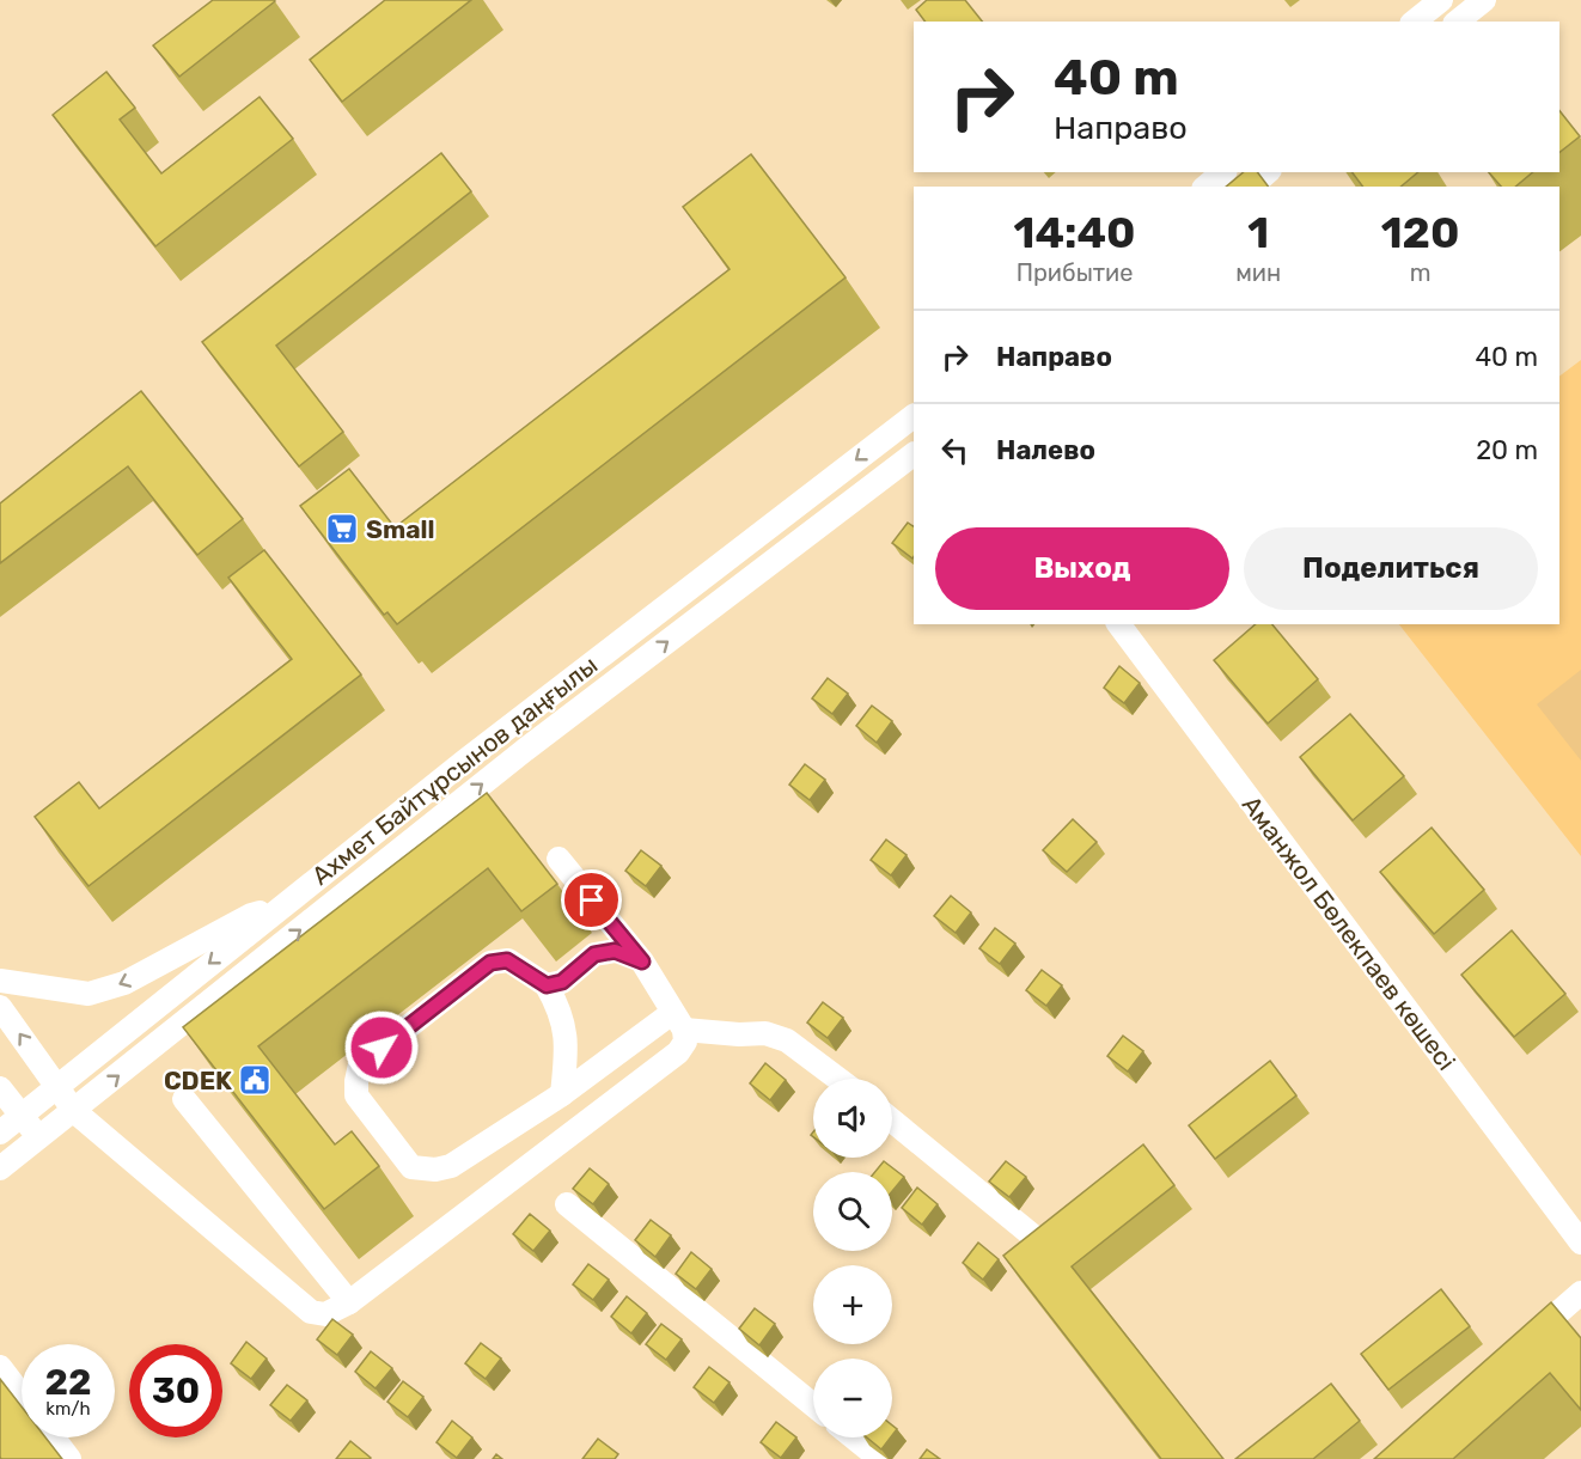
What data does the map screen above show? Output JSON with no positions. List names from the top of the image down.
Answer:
{
  "streets": {
    "street": ["Ахмет Байтұрсынов даңғылы", "Аманжол Бөлекпаев көшесі"]
  },
  "places": {
    "supermarket": ["Small"],
    "public building": ["CDEK"]
  },
  "page": {
    "turn": ["40 m", "Направо"],
    "eta": [
      "14:40",
      "Прибытие",
      "1",
      "мин",
      "120",
      "m"
    ],
    "list": [
      {
        "name": "Направо",
        "value": "40 m"
      },
      {
        "name": "Налево",
        "value": "20 m"
      }
    ],
    "buttons": ["Выход", "Поделиться"],
    "map_buttons": ["+", "−"],
    "speed": "22 km/h",
    "limit": "30"
  }
}
